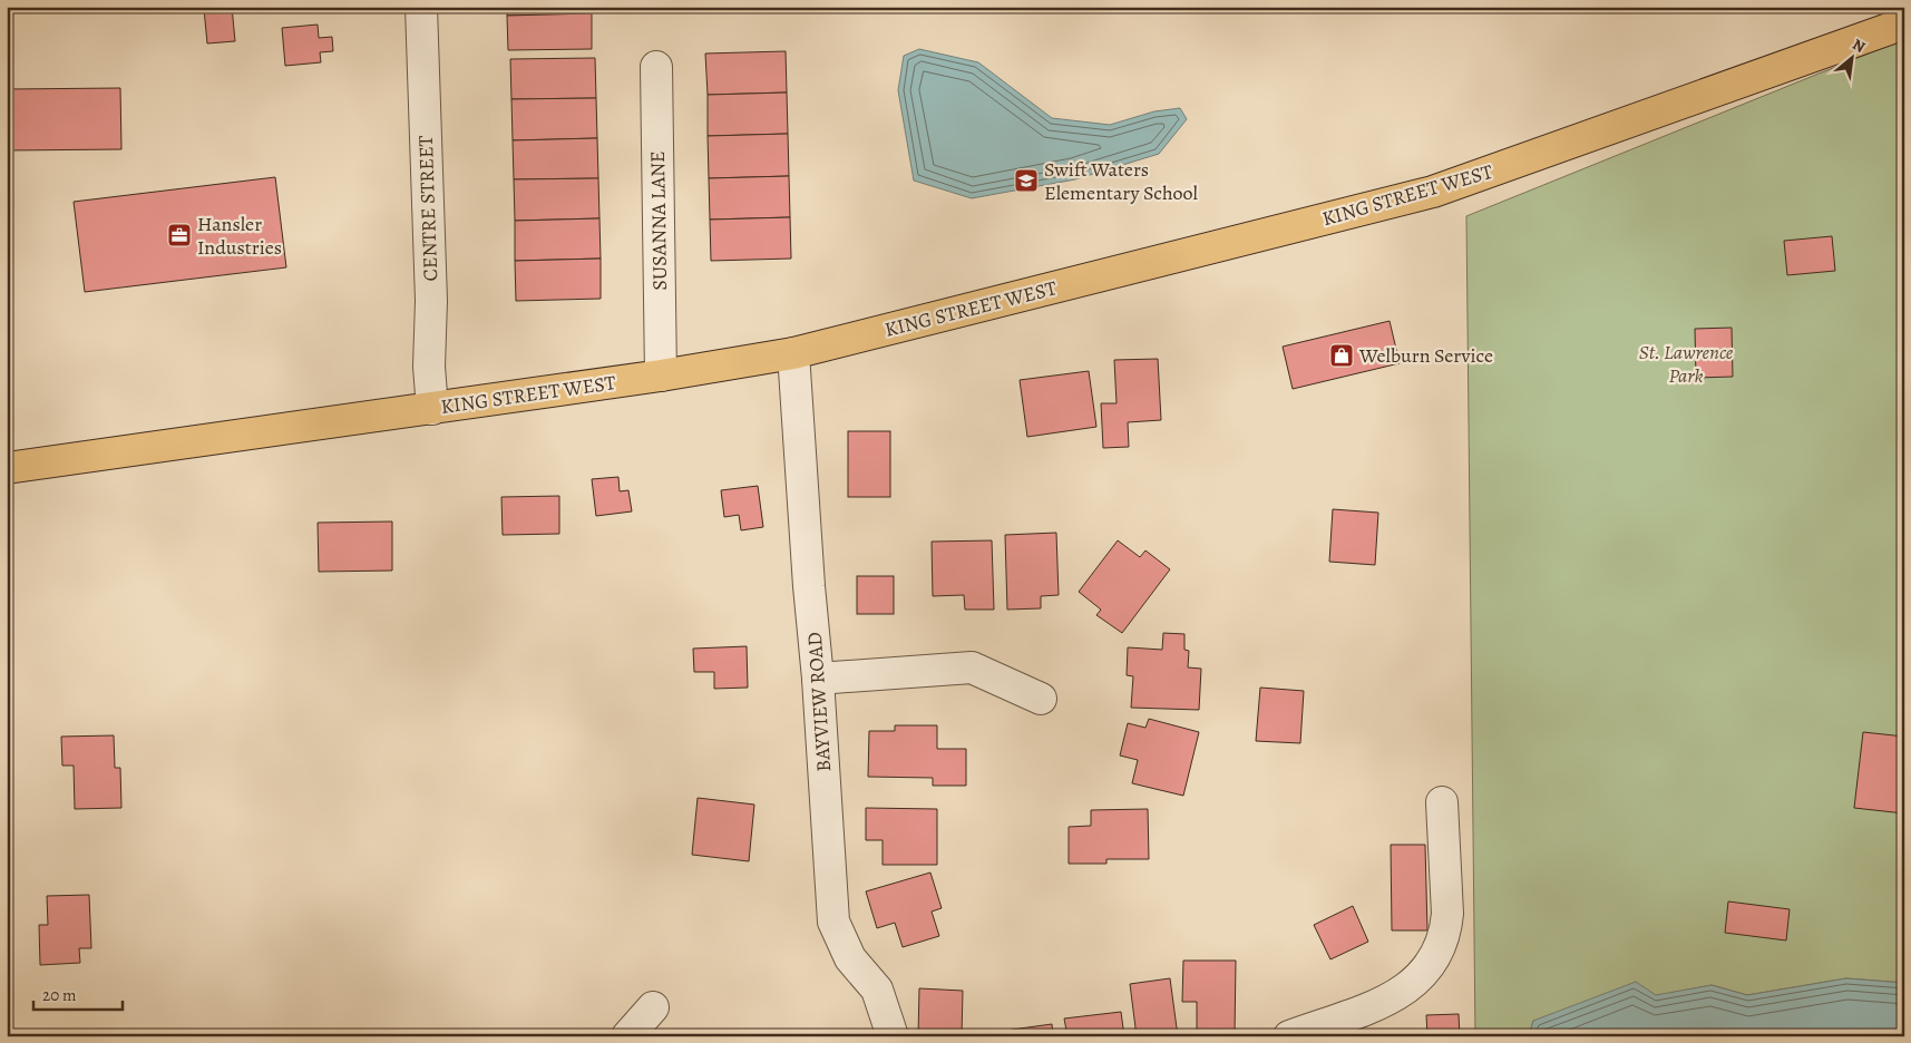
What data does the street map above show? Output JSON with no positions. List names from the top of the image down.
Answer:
{
  "streets": {
    "main road": ["KING STREET WEST"],
    "street": ["CENTRE STREET", "SUSANNA LANE", "BAYVIEW ROAD"]
  },
  "crossings": [
    ["KING STREET WEST", "CENTRE STREET"],
    ["KING STREET WEST", "SUSANNA LANE"],
    ["KING STREET WEST", "BAYVIEW ROAD"]
  ],
  "parks": ["St. Lawrence Park"],
  "places": {
    "school or university": ["Swift Waters Elementary School"],
    "office": ["Hansler Industries"],
    "shop": ["Welburn Service"]
  },
  "scale_bar": "20 m",
  "north": "top right"
}
